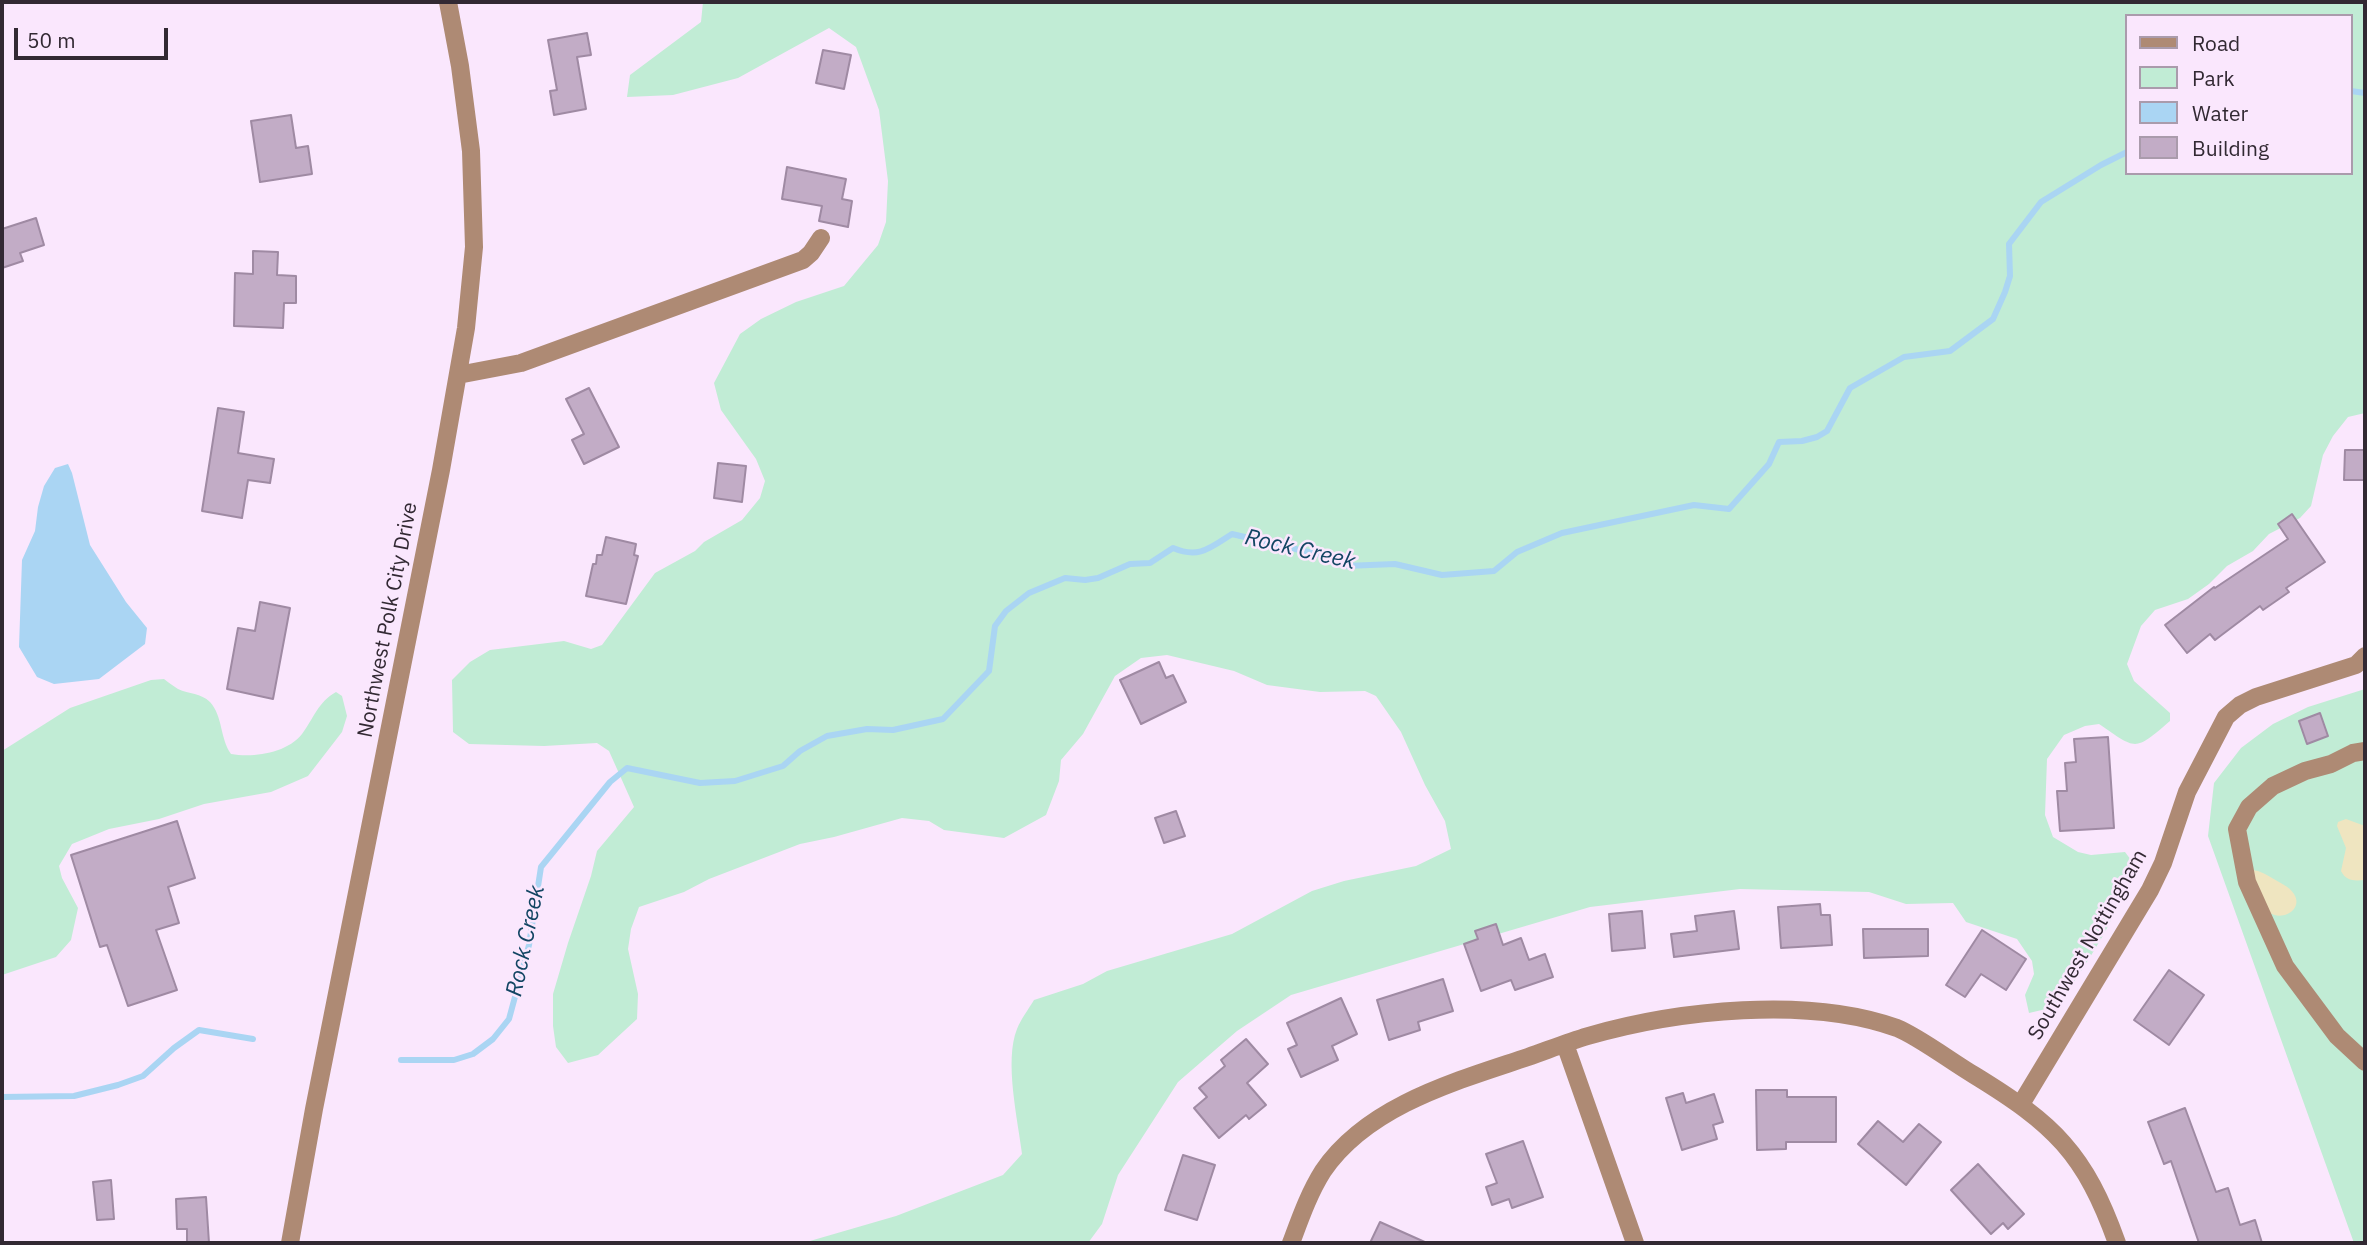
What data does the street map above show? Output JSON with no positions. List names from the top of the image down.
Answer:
{
  "streets": {
    "street": ["Northwest Polk City Drive", "Southwest Nottingham"]
  },
  "water": ["Rock Creek"],
  "legend": [
    "Road",
    "Park",
    "Water",
    "Building"
  ],
  "scale_bar": "50 m"
}
